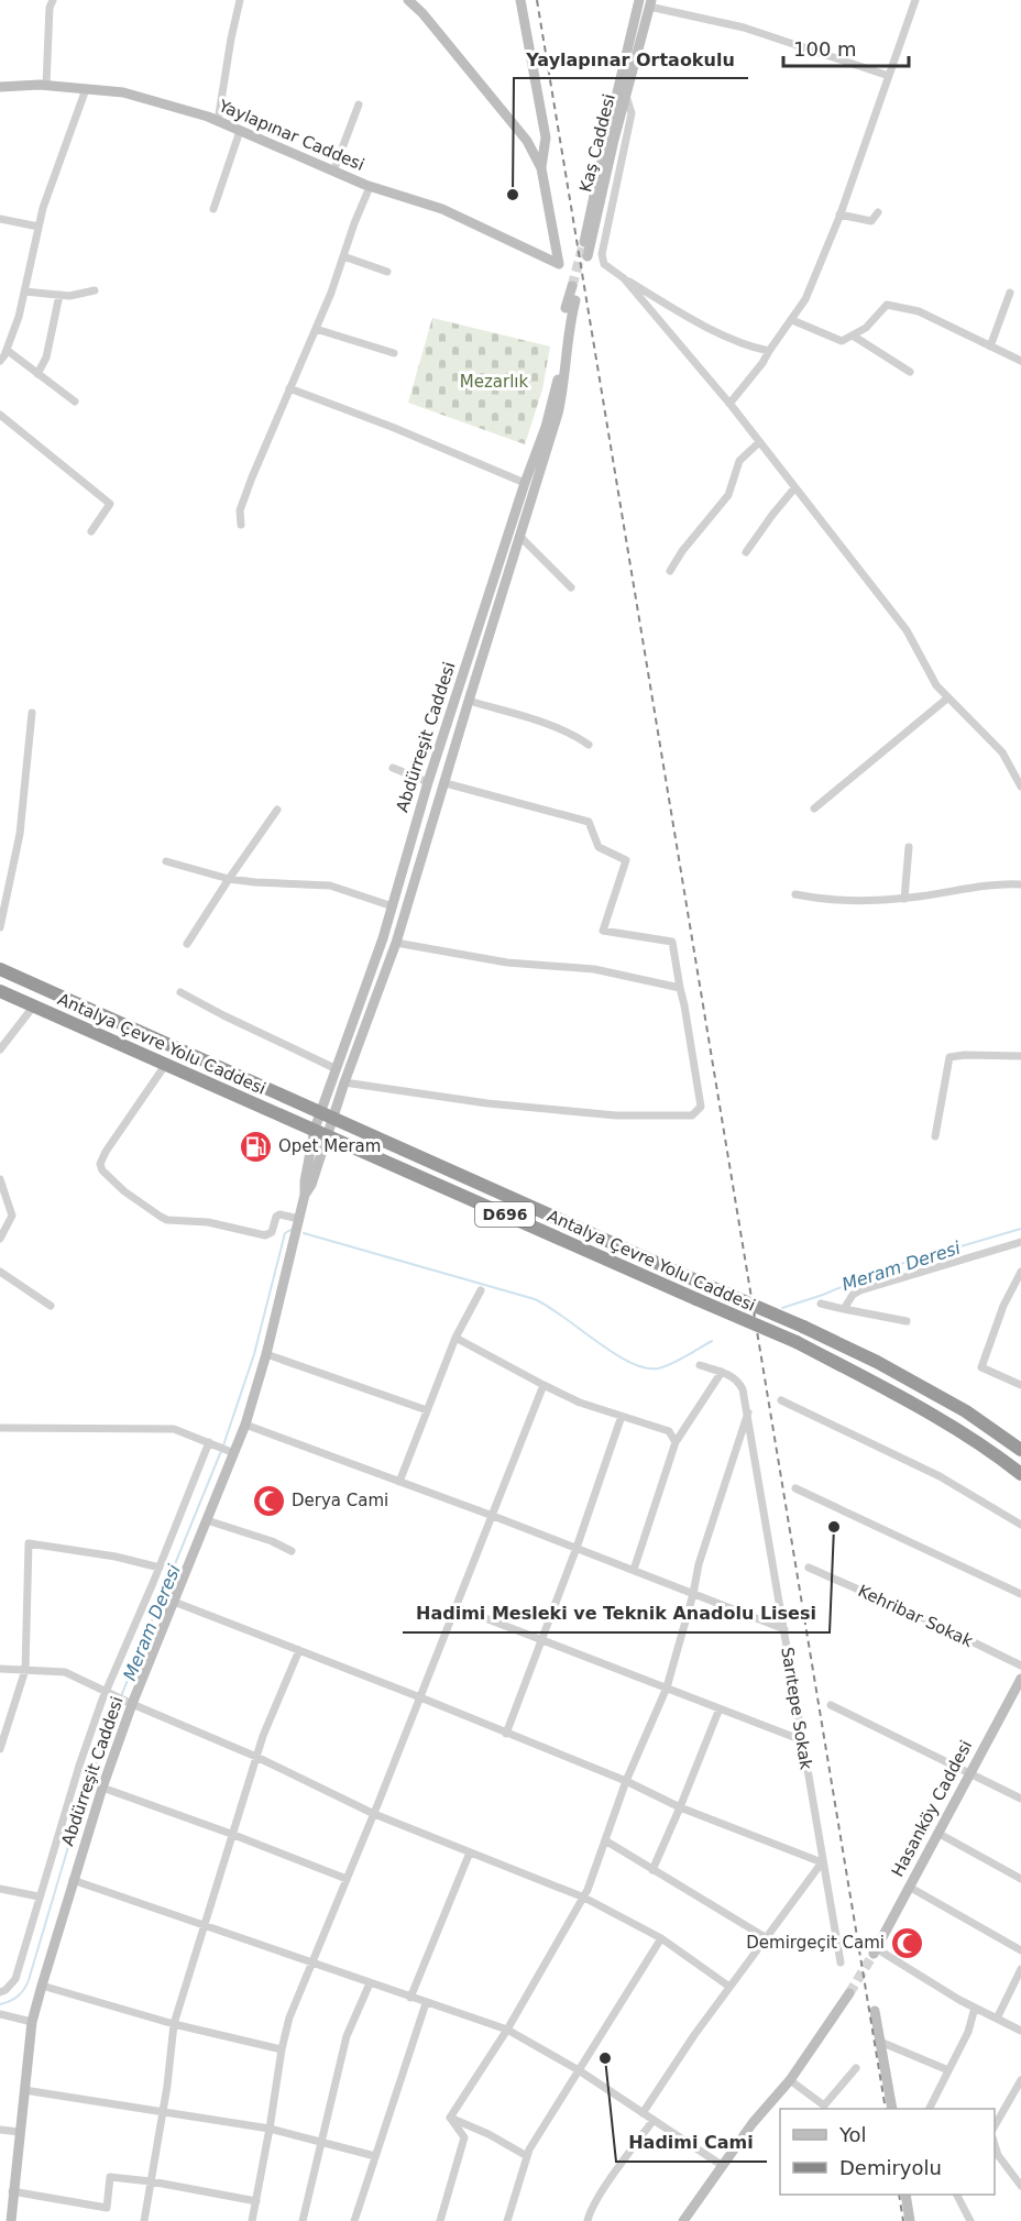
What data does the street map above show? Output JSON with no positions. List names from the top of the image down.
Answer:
{
  "streets": {
    "highway": ["Antalya Çevre Yolu Caddesi", "D696"],
    "main road": [
      "Yaylapınar Caddesi",
      "Kaş Caddesi",
      "Abdürreşit Caddesi",
      "Hasanköy Caddesi"
    ],
    "street": ["Kehribar Sokak", "Sarıtepe Sokak"]
  },
  "crossings": [
    ["Abdürreşit Caddesi", "Antalya Çevre Yolu Caddesi"]
  ],
  "water": ["Meram Deresi"],
  "parks": ["Mezarlık"],
  "places": {
    "other": ["Yaylapınar Ortaokulu", "Hadimi Mesleki ve Teknik Anadolu Lisesi", "Hadimi Cami"],
    "fuel station": ["Opet Meram"],
    "mosque": ["Derya Cami", "Demirgeçit Cami"]
  },
  "legend": ["Yol", "Demiryolu"],
  "scale_bar": "100 m"
}
